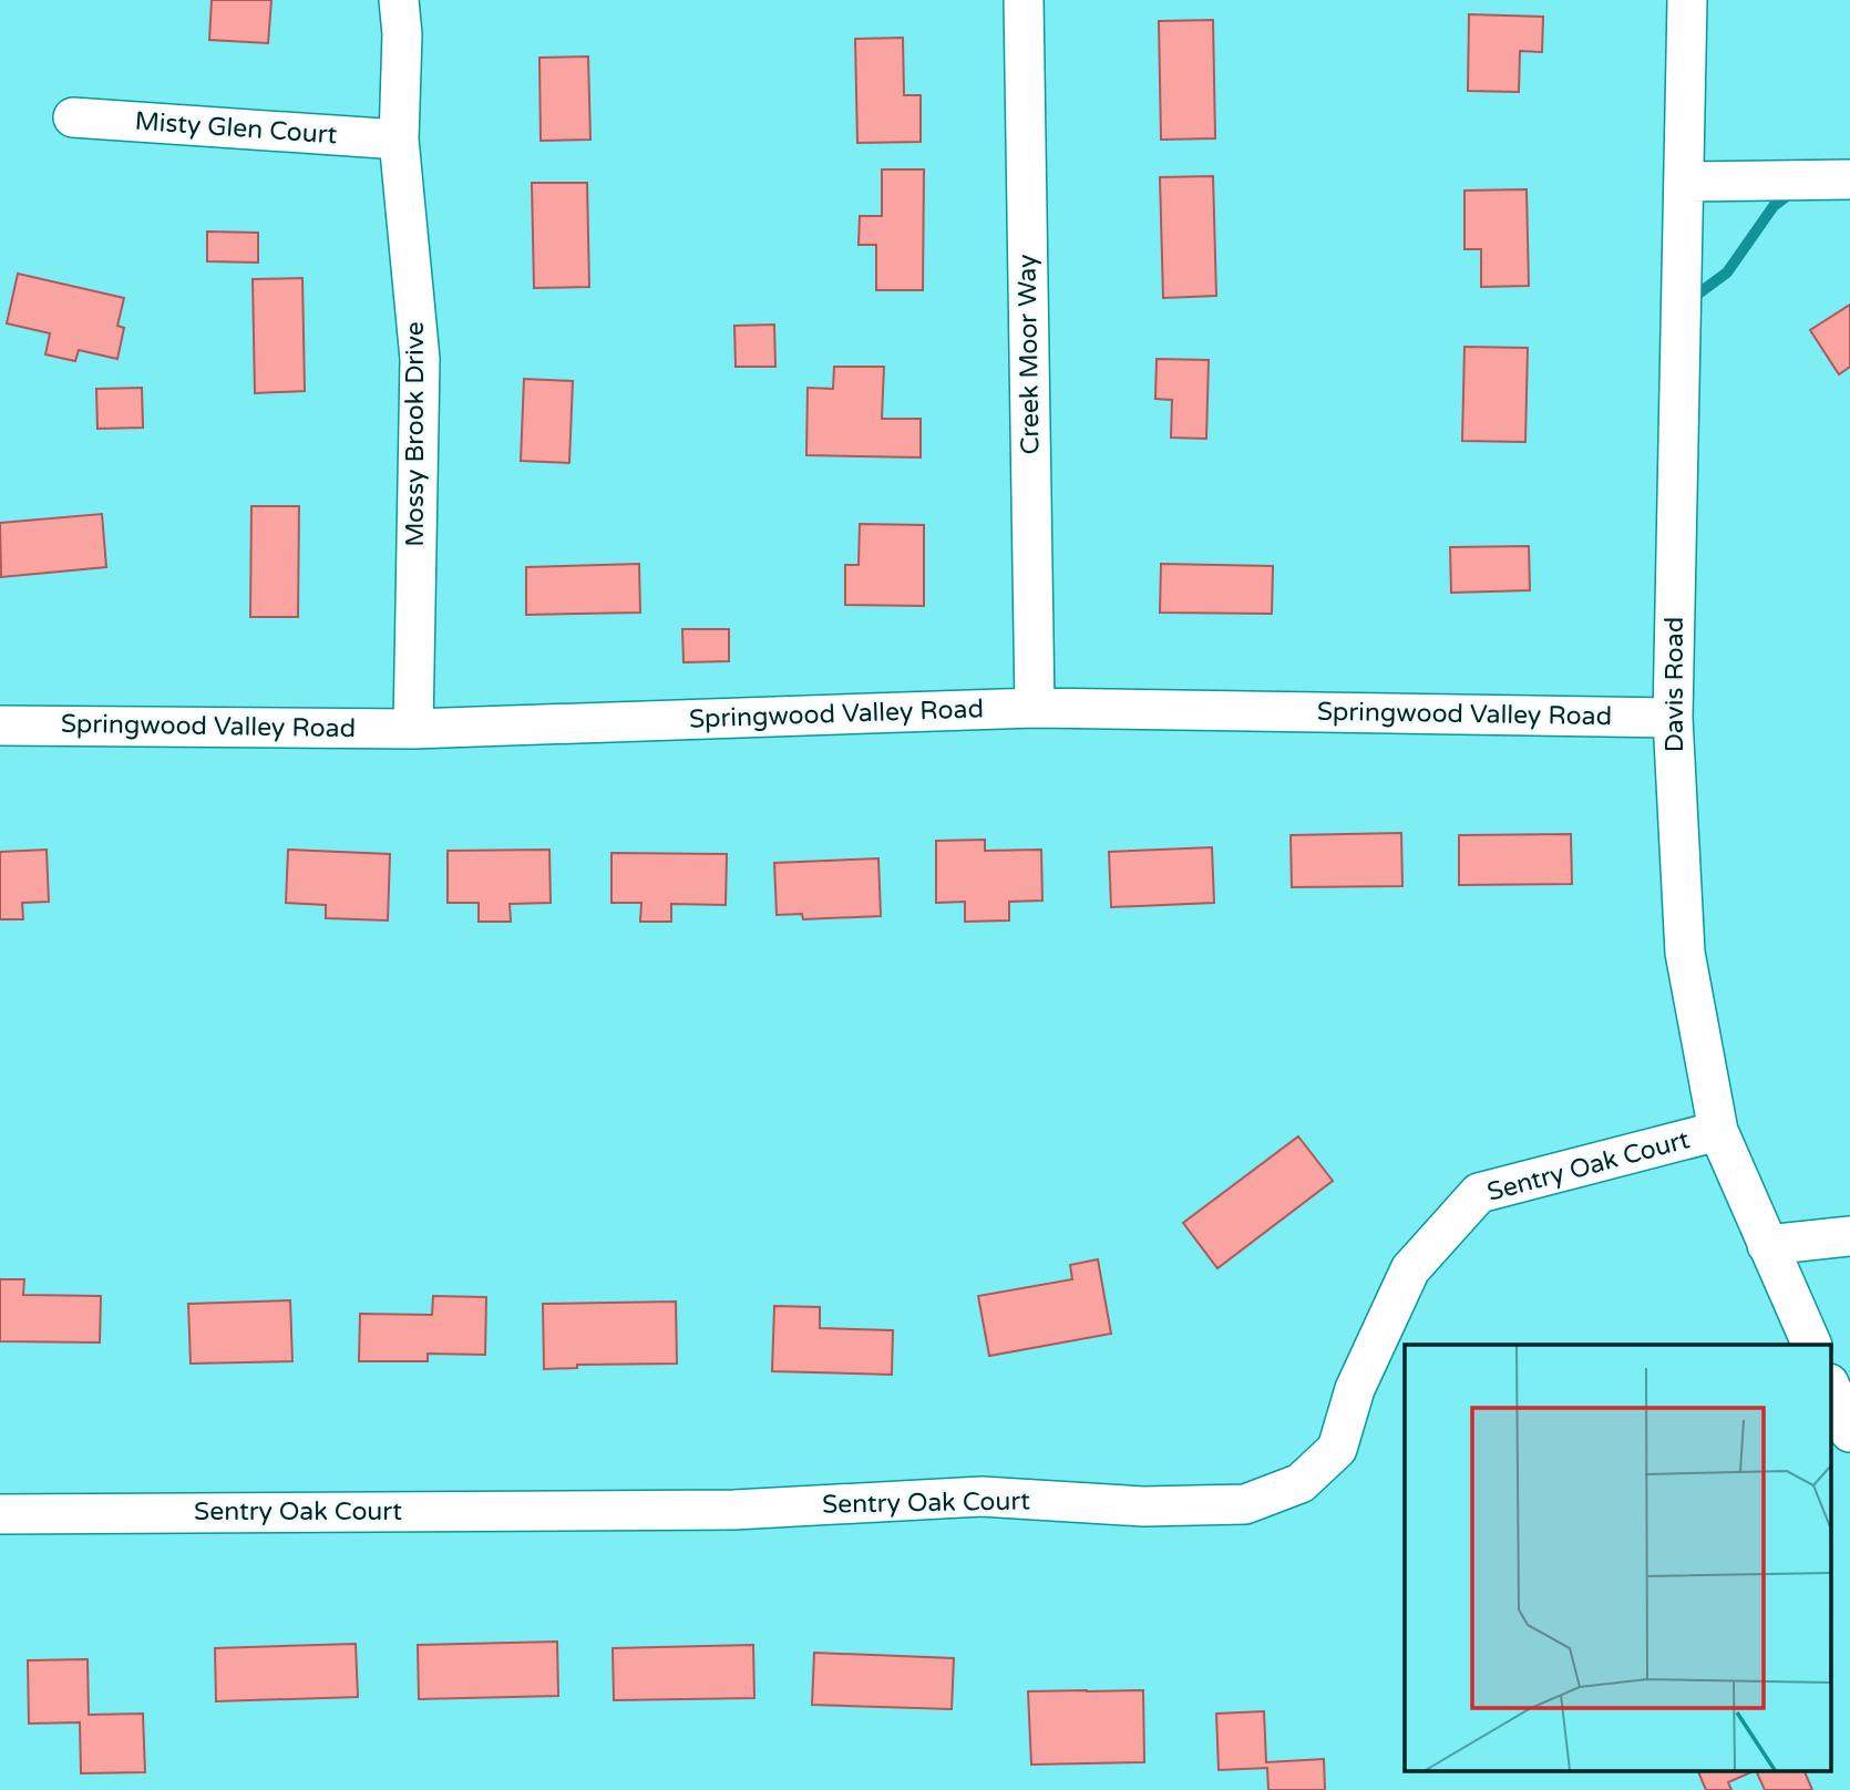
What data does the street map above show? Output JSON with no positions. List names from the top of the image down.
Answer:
{
  "streets": {
    "street": [
      "Misty Glen Court",
      "Creek Moor Way",
      "Mossy Brook Drive",
      "Davis Road",
      "Springwood Valley Road",
      "Sentry Oak Court"
    ]
  },
  "crossings": [
    ["Misty Glen Court", "Mossy Brook Drive"],
    ["Creek Moor Way", "Springwood Valley Road"],
    ["Mossy Brook Drive", "Springwood Valley Road"],
    ["Davis Road", "Springwood Valley Road"],
    ["Davis Road", "Sentry Oak Court"]
  ]
}
